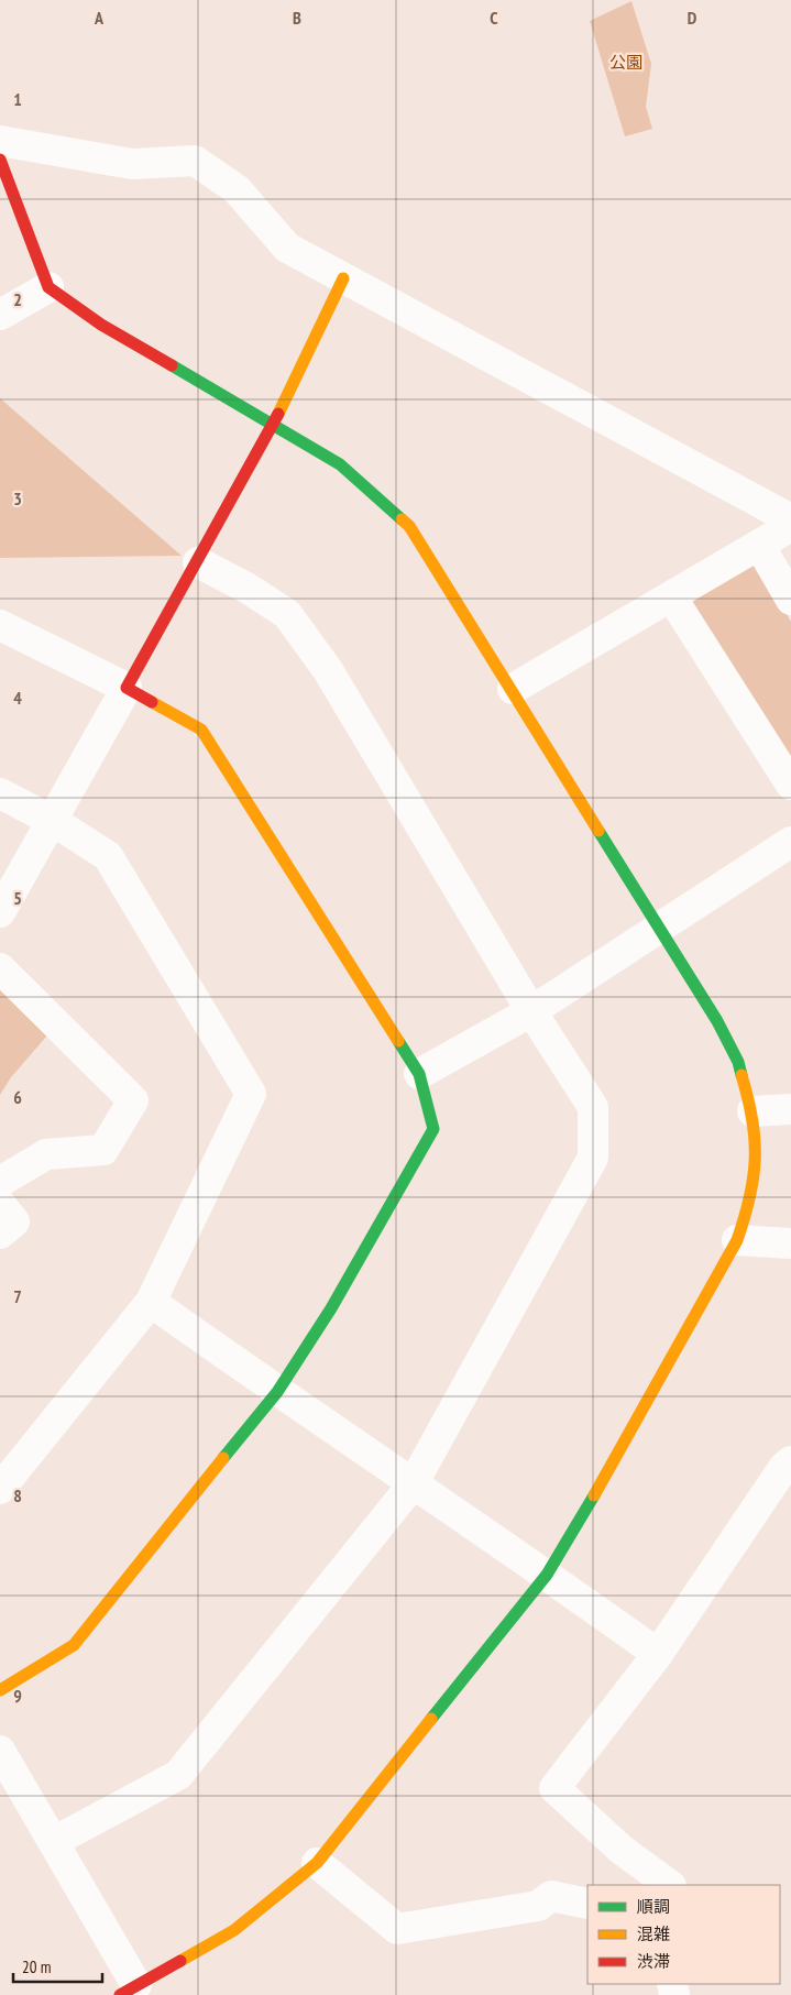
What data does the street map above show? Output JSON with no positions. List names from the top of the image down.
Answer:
{
  "parks": ["公園"],
  "legend": ["順調", "混雑", "渋滞"],
  "scale_bar": "20 m",
  "grid": {
    "columns": [
      "A",
      "B",
      "C",
      "D"
    ],
    "rows": [
      "1",
      "2",
      "3",
      "4",
      "5",
      "6",
      "7",
      "8",
      "9"
    ]
  }
}
